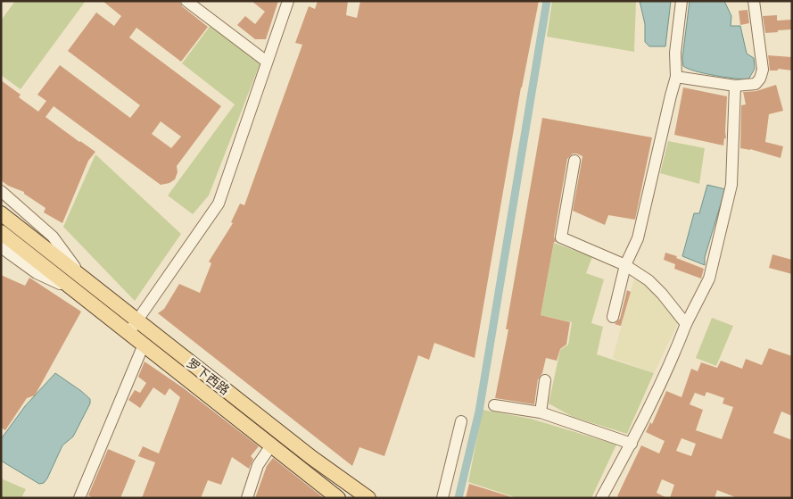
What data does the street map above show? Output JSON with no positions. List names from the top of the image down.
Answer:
{
  "streets": {
    "main road": ["罗下西路"]
  }
}
